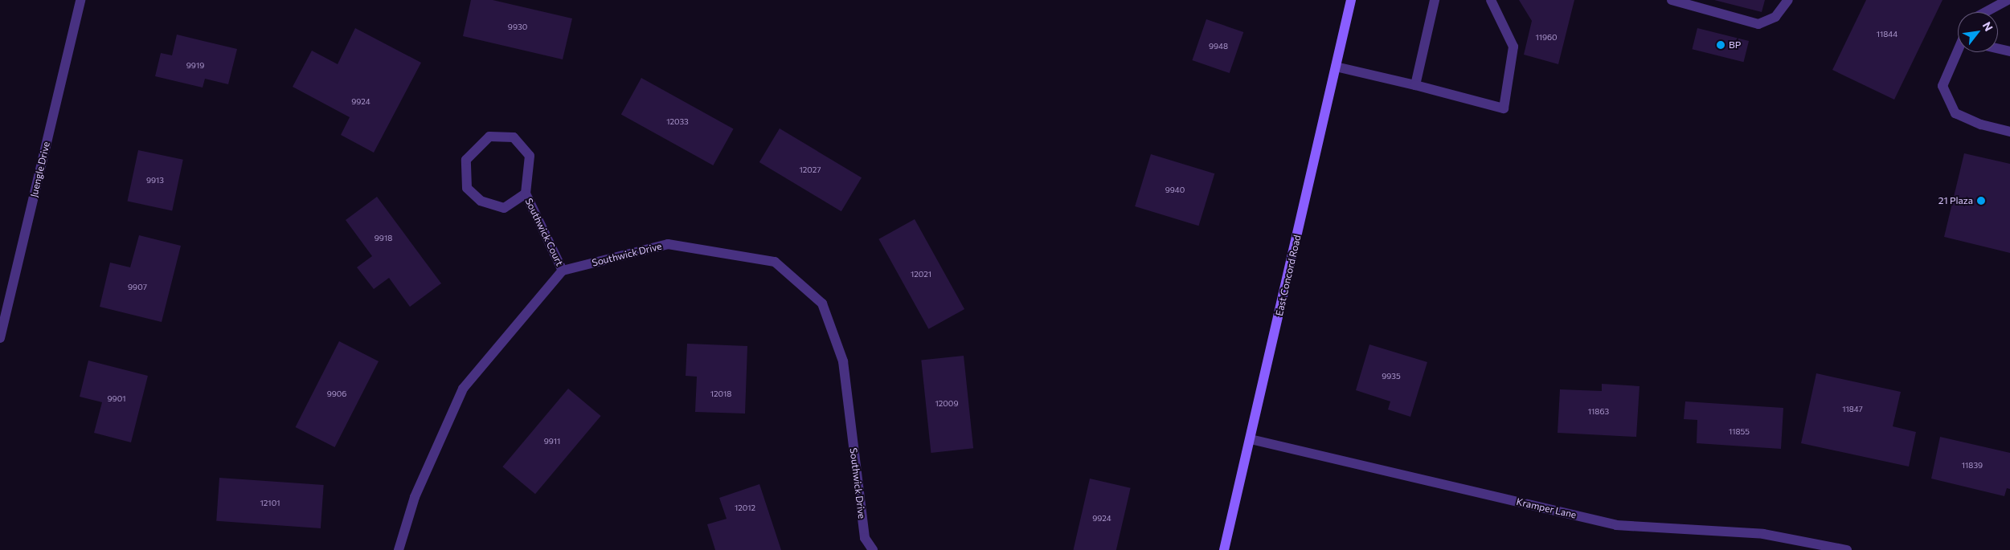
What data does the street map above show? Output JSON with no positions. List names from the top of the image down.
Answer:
{
  "streets": {
    "street": [
      "Juengle Drive",
      "Southwick Court",
      "Southwick Drive",
      "East Concord Road",
      "Kramper Lane"
    ]
  },
  "crossings": [
    ["Southwick Court", "Southwick Drive"],
    ["East Concord Road", "Kramper Lane"]
  ],
  "places": ["BP", "21 Plaza"],
  "house_numbers": [
    "9930",
    "11844",
    "11960",
    "9948",
    "9919",
    "9924",
    "12033",
    "12027",
    "9913",
    "9940",
    "9918",
    "12021",
    "9907",
    "9935",
    "9906",
    "12018",
    "9901",
    "12009",
    "11847",
    "11863",
    "11855",
    "9911",
    "11839",
    "12101",
    "12012",
    "9924"
  ],
  "north": "top right"
}
